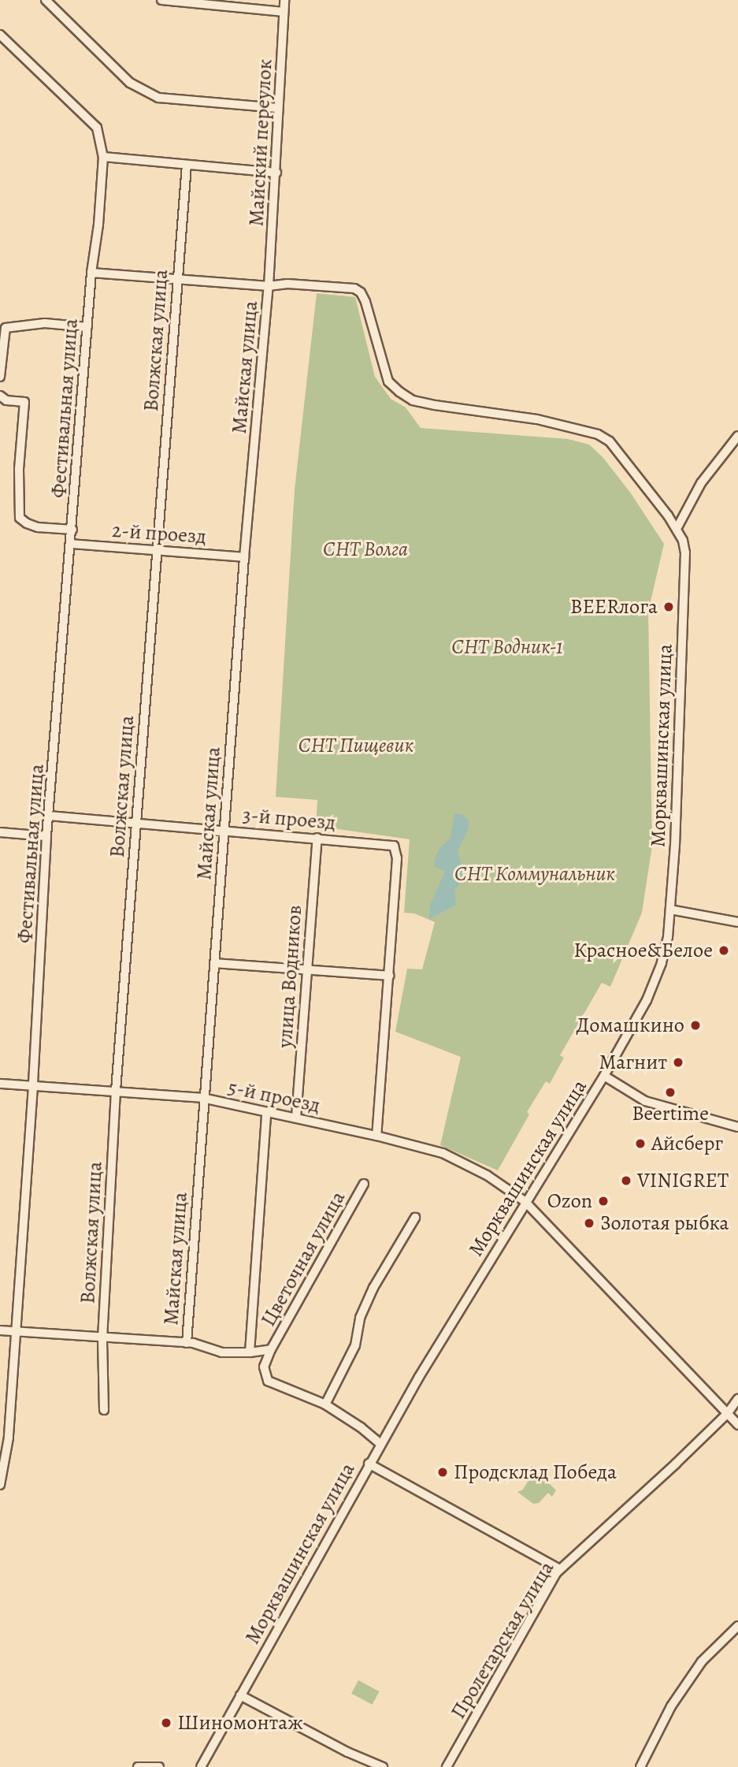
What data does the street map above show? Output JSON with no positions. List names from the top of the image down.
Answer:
{
  "streets": {
    "street": [
      "Майский переулок",
      "Волжская улица",
      "Майская улица",
      "Фестивальная улица",
      "2-й проезд",
      "Морквашинская улица",
      "3-й проезд",
      "улица Водников",
      "5-й проезд",
      "Цветочная улица",
      "Пролетарская улица"
    ]
  },
  "crossings": [
    ["Майский переулок", "Майская улица"],
    ["Майский переулок", "Морквашинская улица"],
    ["Волжская улица", "2-й проезд"],
    ["Волжская улица", "Морквашинская улица"],
    ["Волжская улица", "3-й проезд"],
    ["Волжская улица", "5-й проезд"],
    ["Майская улица", "2-й проезд"],
    ["Майская улица", "Морквашинская улица"],
    ["Майская улица", "3-й проезд"],
    ["Майская улица", "5-й проезд"],
    ["Фестивальная улица", "2-й проезд"],
    ["Фестивальная улица", "Морквашинская улица"],
    ["Фестивальная улица", "3-й проезд"],
    ["Фестивальная улица", "5-й проезд"],
    ["Морквашинская улица", "5-й проезд"],
    ["3-й проезд", "улица Водников"],
    ["улица Водников", "5-й проезд"],
    ["5-й проезд", "Пролетарская улица"]
  ],
  "parks": [
    "СНТ Волга",
    "СНТ Водник-1",
    "СНТ Пищевик",
    "СНТ Коммунальник"
  ],
  "places": [
    "BEERлога",
    "Красное&Белое",
    "Домашкино",
    "Магнит",
    "Beertime",
    "Айсберг",
    "VINIGRET",
    "Ozon",
    "Золотая рыбка",
    "Продсклад Победа",
    "Шиномонтаж"
  ]
}
